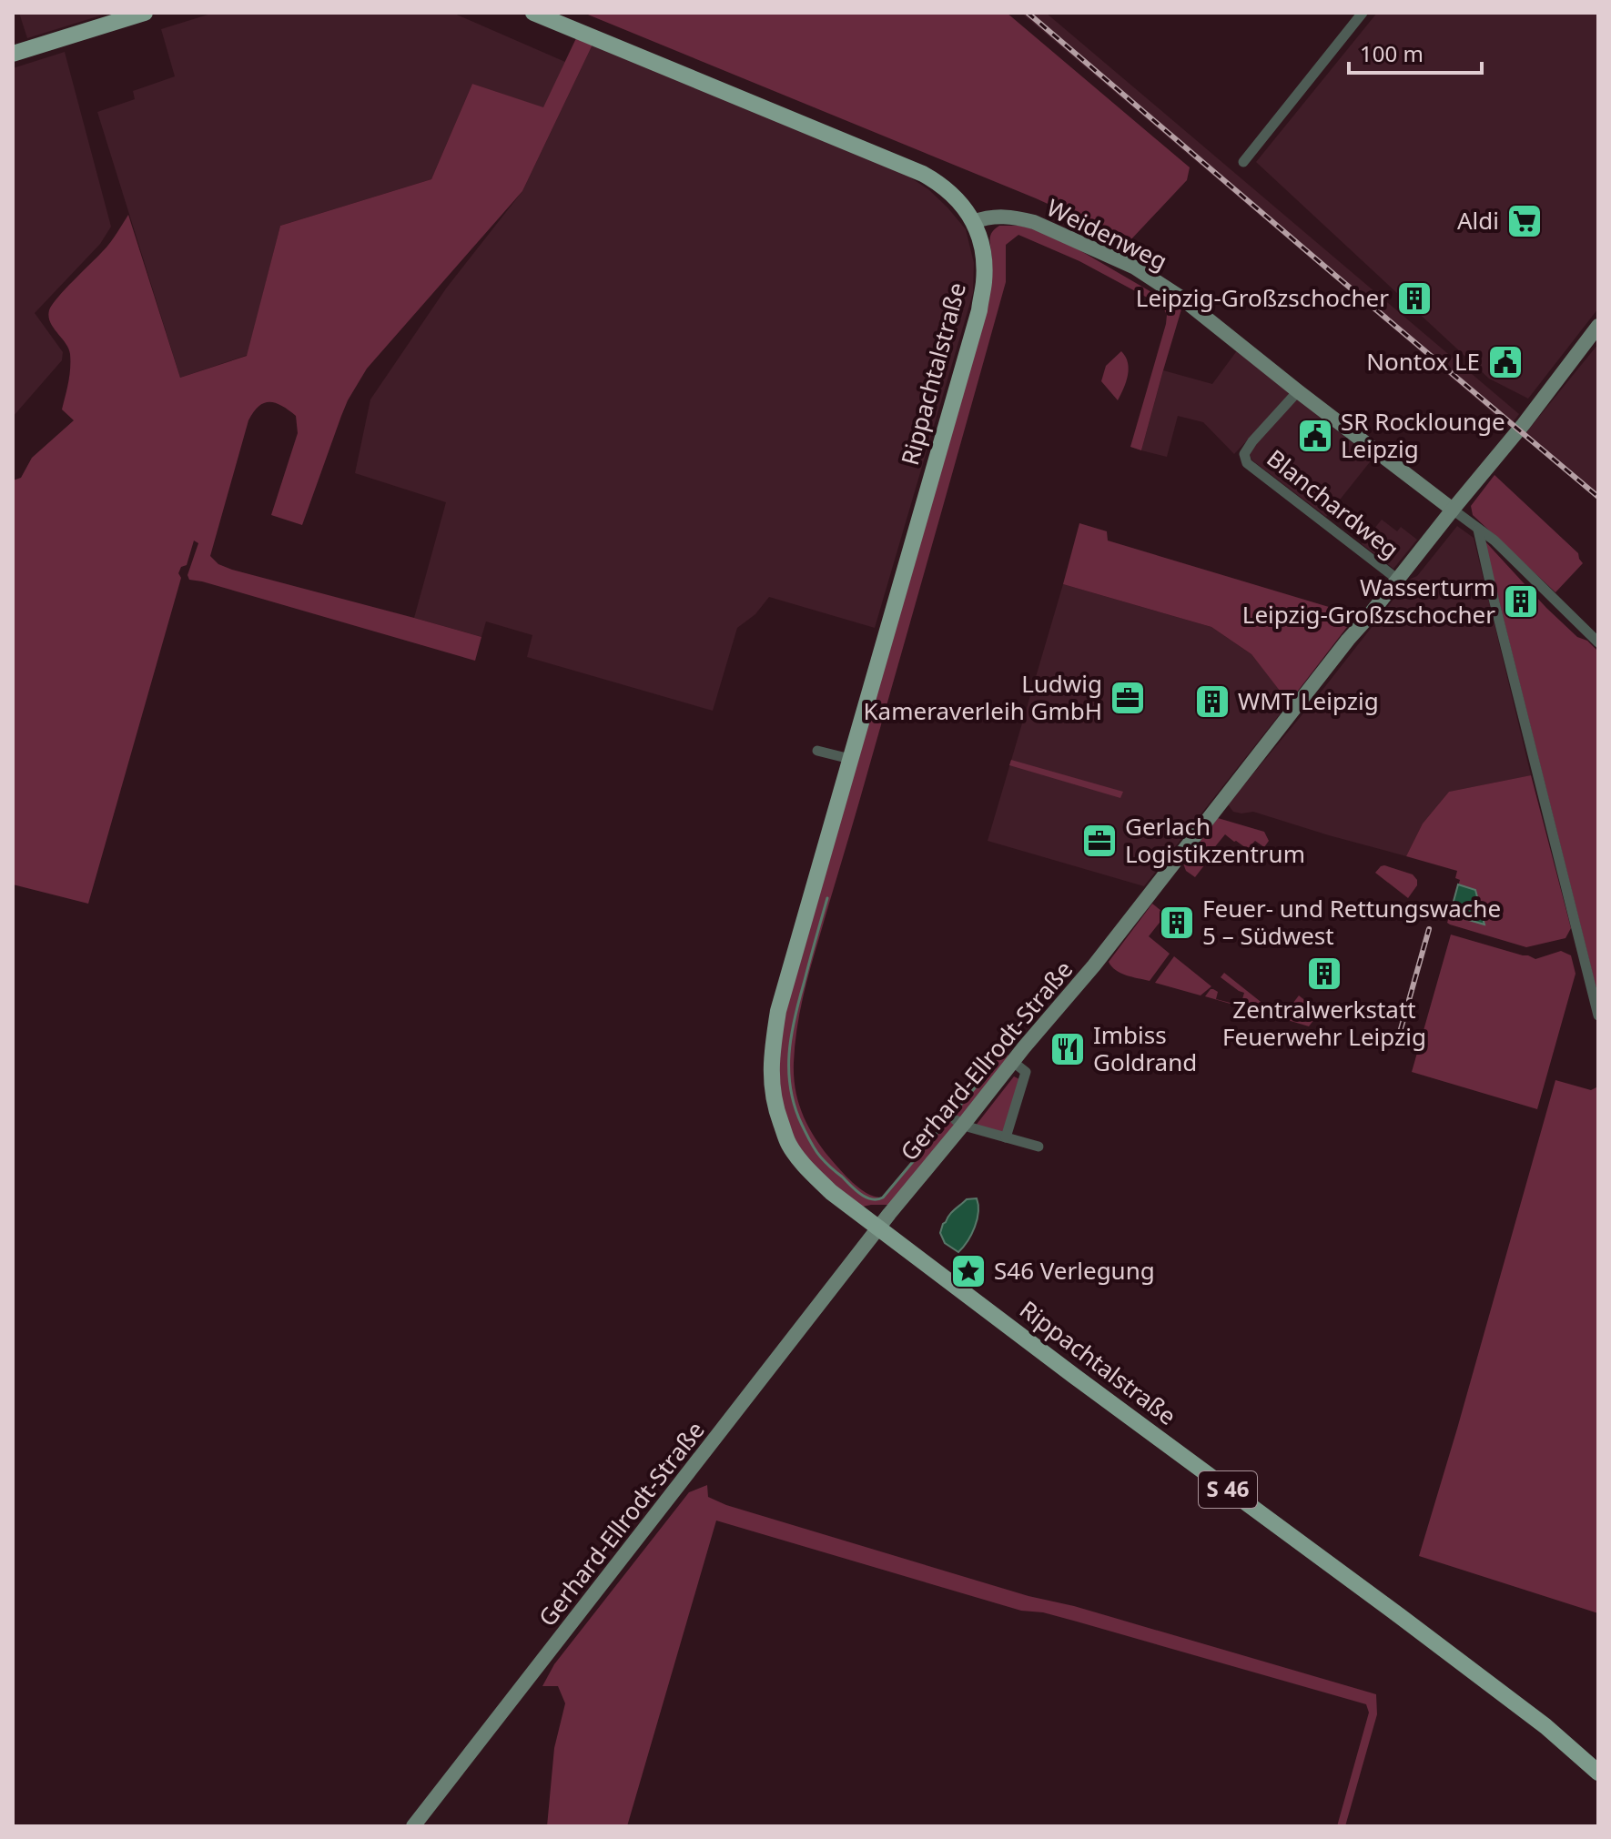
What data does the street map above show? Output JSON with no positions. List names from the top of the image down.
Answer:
{
  "streets": {
    "main road": ["Rippachtalstraße", "S 46"],
    "street": ["Weidenweg", "Blanchardweg", "Gerhard-Ellrodt-Straße"]
  },
  "crossings": [
    ["Weidenweg", "Rippachtalstraße"],
    ["Weidenweg", "Blanchardweg"],
    ["Weidenweg", "Gerhard-Ellrodt-Straße"],
    ["Rippachtalstraße", "Gerhard-Ellrodt-Straße"],
    ["Blanchardweg", "Gerhard-Ellrodt-Straße"]
  ],
  "places": {
    "supermarket": ["Aldi"],
    "building": [
      "Leipzig-Großzschocher",
      "Wasserturm Leipzig-Großzschocher",
      "WMT Leipzig",
      "Feuer- und Rettungswache 5 – Südwest",
      "Zentralwerkstatt Feuerwehr Leipzig"
    ],
    "public building": ["Nontox LE", "SR Rocklounge Leipzig"],
    "office": ["Ludwig Kameraverleih GmbH", "Gerlach Logistikzentrum"],
    "restaurant": ["Imbiss Goldrand"],
    "place": ["S46 Verlegung"]
  },
  "scale_bar": "100 m"
}
